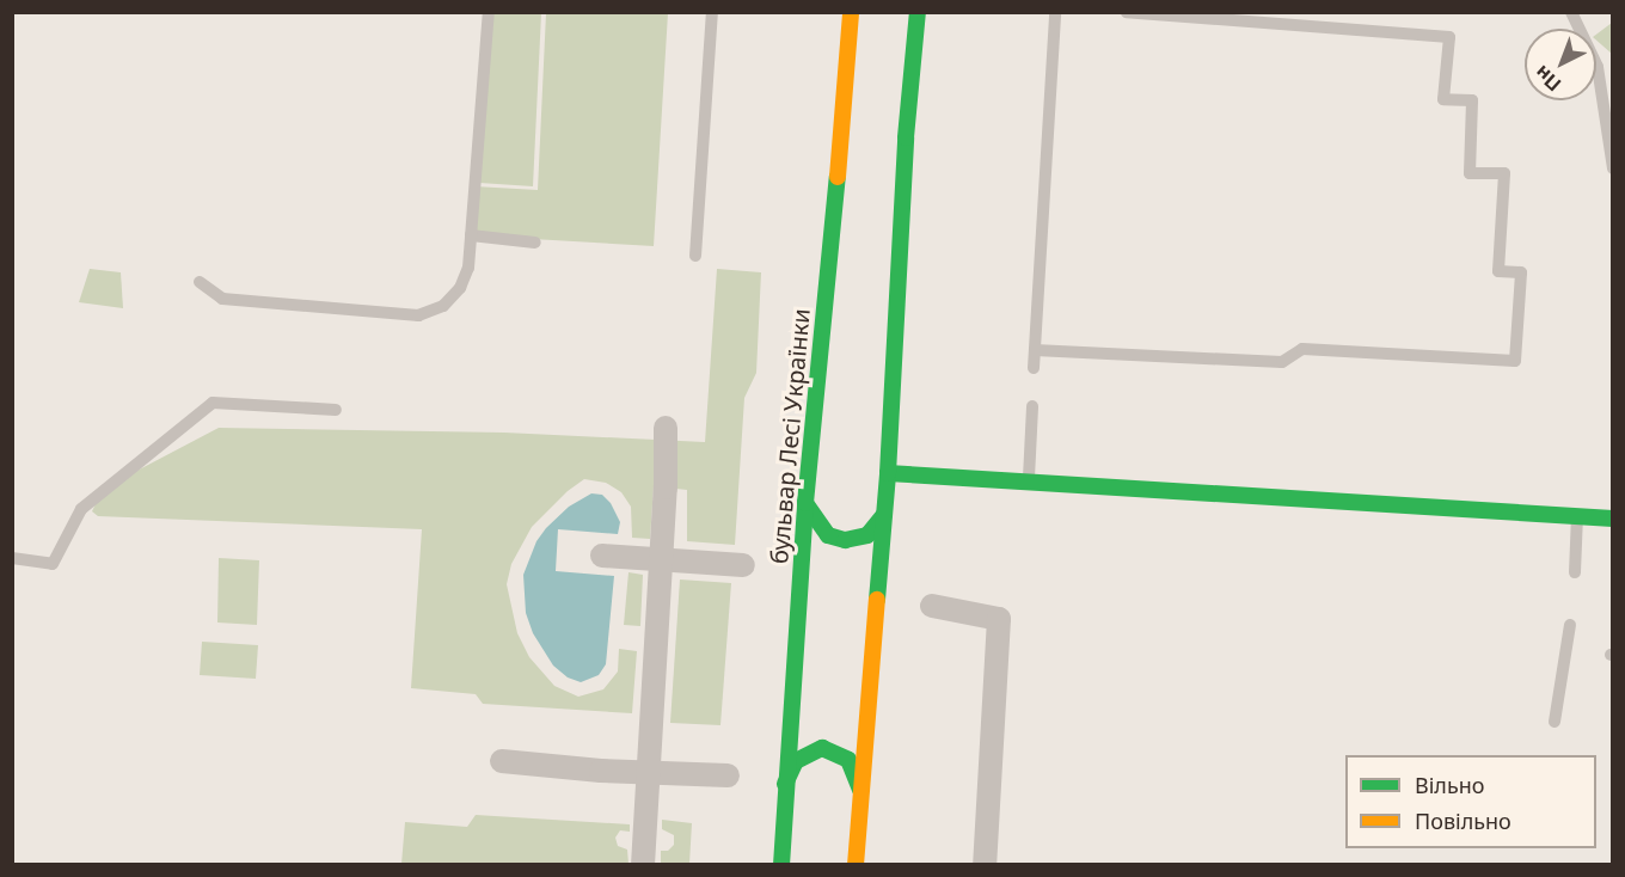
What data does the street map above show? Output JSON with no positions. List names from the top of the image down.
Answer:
{
  "streets": {
    "main road": ["бульвар Лесі Українки"]
  },
  "legend": ["Вільно", "Повільно"],
  "north": "bottom left"
}
